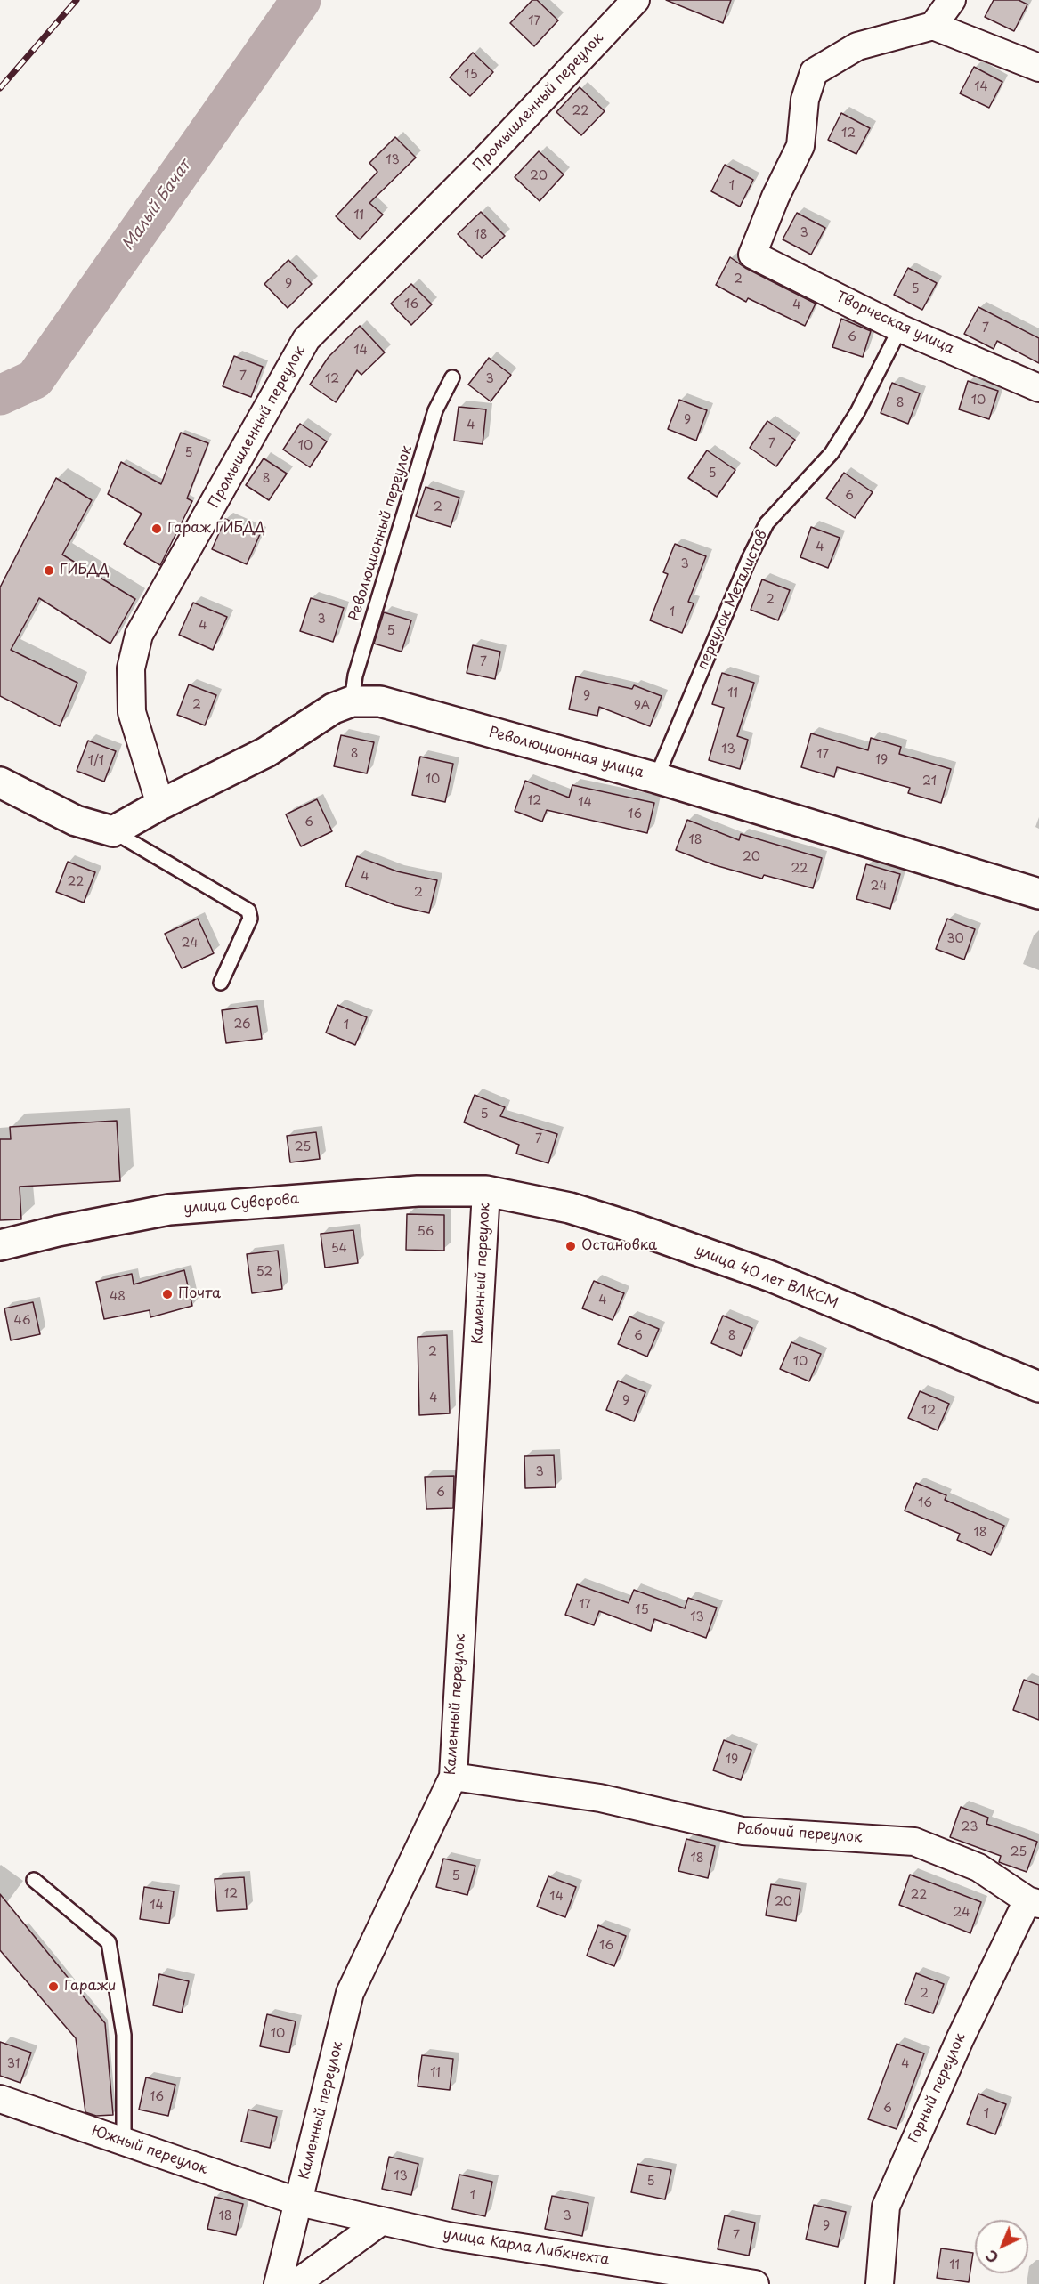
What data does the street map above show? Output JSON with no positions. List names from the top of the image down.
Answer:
{
  "streets": {
    "street": [
      "Промышленный переулок",
      "Творческая улица",
      "Революционная улица",
      "улица Суворова",
      "Каменный переулок",
      "улица 40 лет ВЛКСМ",
      "Рабочий переулок",
      "Горный переулок",
      "Южный переулок",
      "улица Карла Либкнехта"
    ],
    "lane": ["Революционный переулок", "переулок Металистов"]
  },
  "crossings": [
    ["Промышленный переулок", "Революционная улица"],
    ["Творческая улица", "переулок Металистов"],
    ["Революционный переулок", "Революционная улица"],
    ["переулок Металистов", "Революционная улица"],
    ["улица Суворова", "Каменный переулок"],
    ["улица Суворова", "улица 40 лет ВЛКСМ"],
    ["Каменный переулок", "улица 40 лет ВЛКСМ"],
    ["Каменный переулок", "Рабочий переулок"],
    ["Каменный переулок", "Южный переулок"],
    ["Каменный переулок", "улица Карла Либкнехта"],
    ["Рабочий переулок", "Горный переулок"],
    ["Южный переулок", "улица Карла Либкнехта"]
  ],
  "water": ["Малый Бачат"],
  "places": [
    "Гараж ГИБДД",
    "ГИБДД",
    "Остановка",
    "Почта",
    "Гаражи"
  ],
  "house_numbers": [
    "17",
    "15",
    "14",
    "22",
    "12",
    "13",
    "20",
    "1",
    "11",
    "3",
    "18",
    "2",
    "9",
    "5",
    "16",
    "4",
    "7",
    "6",
    "14",
    "7",
    "12",
    "3",
    "10",
    "8",
    "9",
    "4",
    "7",
    "10",
    "5",
    "5",
    "8",
    "6",
    "2",
    "4",
    "3",
    "2",
    "1",
    "3",
    "4",
    "5",
    "7",
    "11",
    "9",
    "2",
    "9А",
    "13",
    "8",
    "17",
    "19",
    "1/1",
    "10",
    "21",
    "12",
    "14",
    "16",
    "6",
    "18",
    "20",
    "22",
    "4",
    "22",
    "24",
    "2",
    "30",
    "24",
    "26",
    "1",
    "5",
    "7",
    "25",
    "56",
    "54",
    "52",
    "48",
    "4",
    "46",
    "6",
    "8",
    "2",
    "10",
    "4",
    "9",
    "12",
    "3",
    "6",
    "16",
    "18",
    "17",
    "15",
    "13",
    "19",
    "23",
    "25",
    "18",
    "5",
    "12",
    "22",
    "14",
    "20",
    "14",
    "24",
    "16",
    "2",
    "10",
    "31",
    "4",
    "11",
    "16",
    "6",
    "1",
    "13",
    "5",
    "1",
    "18",
    "3",
    "9",
    "7",
    "11"
  ],
  "north": "bottom left"
}
